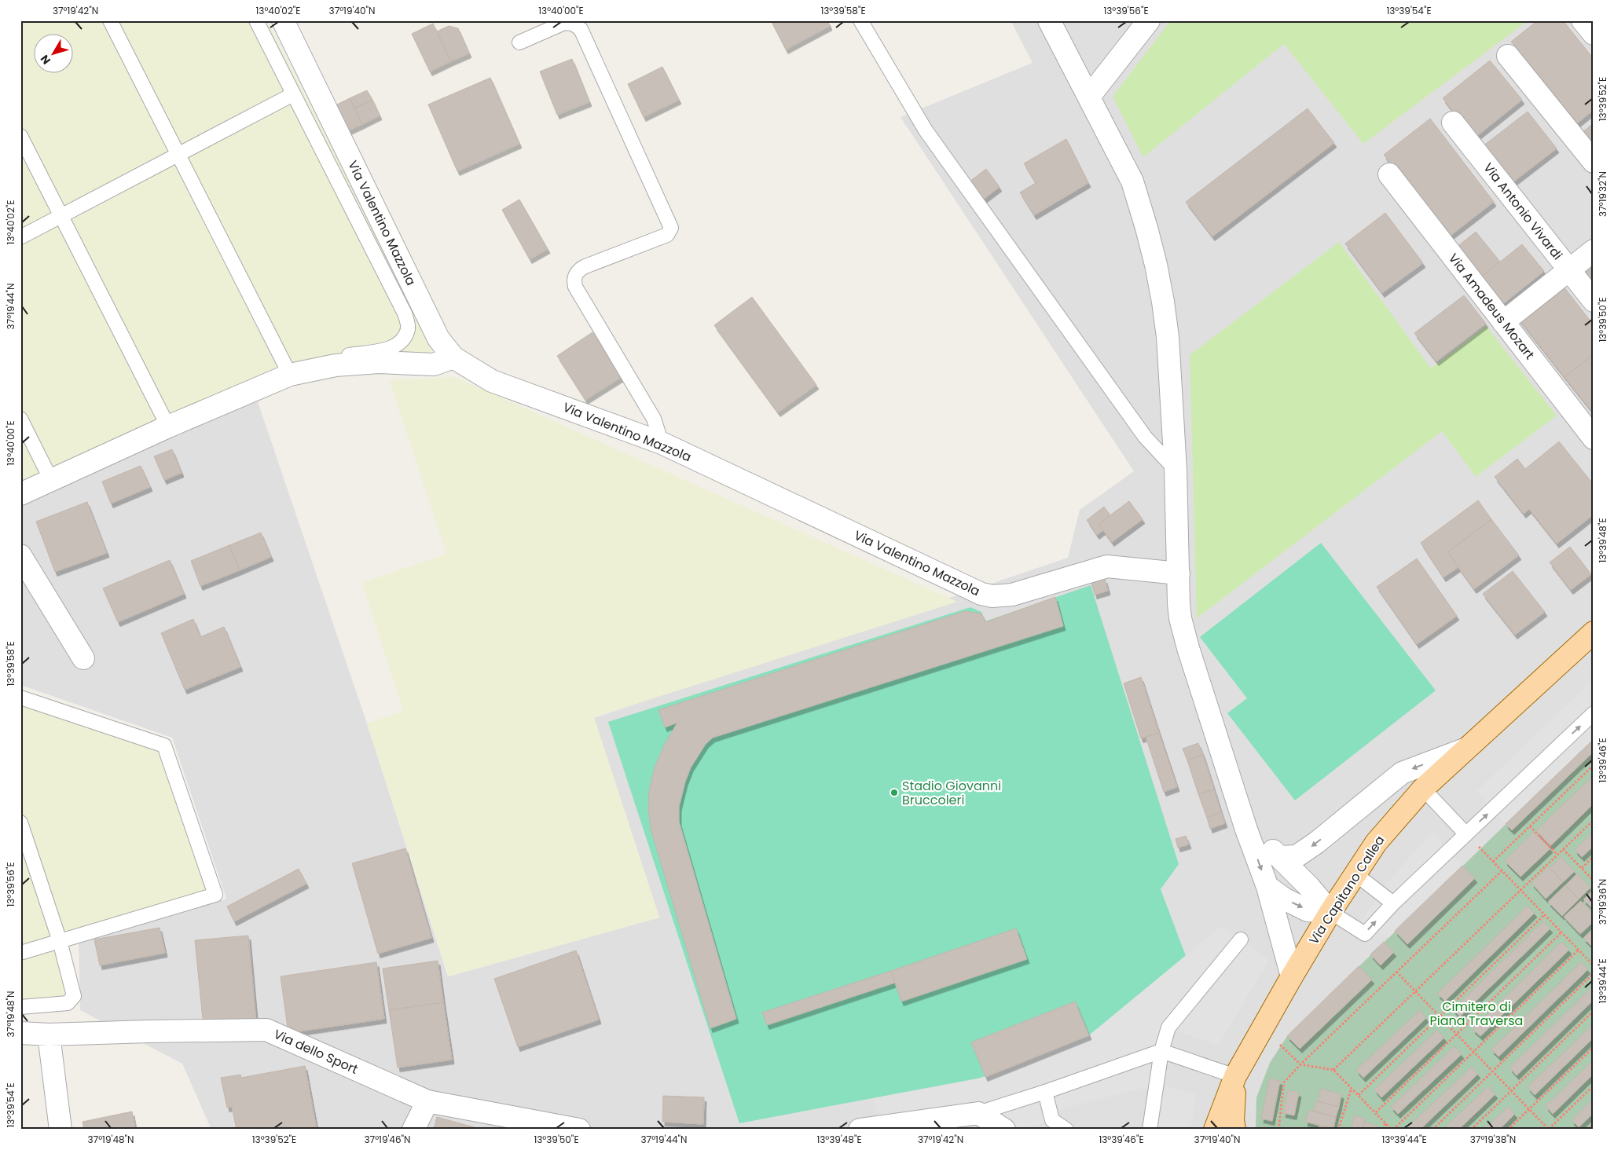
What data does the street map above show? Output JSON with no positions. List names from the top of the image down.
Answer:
{
  "streets": {
    "main road": ["Via Capitano Callea"],
    "street": [
      "Via Antonio Vivardi",
      "Via Valentino Mazzola",
      "Via Amadeus Mozart",
      "Via dello Sport"
    ]
  },
  "parks": ["Cimitero di Piana Traversa"],
  "places": ["Stadio Giovanni Bruccoleri"],
  "north": "bottom left",
  "coordinates": [
    "37°19'42\"N",
    "13°40'02\"E",
    "37°19'40\"N",
    "13°40'00\"E",
    "13°39'58\"E",
    "13°39'56\"E",
    "13°39'54\"E",
    "13°39'52\"E",
    "37°19'32\"N",
    "37°19'44\"N",
    "13°39'50\"E",
    "13°39'48\"E",
    "13°39'46\"E",
    "37°19'36\"N",
    "13°39'44\"E",
    "37°19'48\"N",
    "37°19'46\"N",
    "37°19'38\"N"
  ]
}
